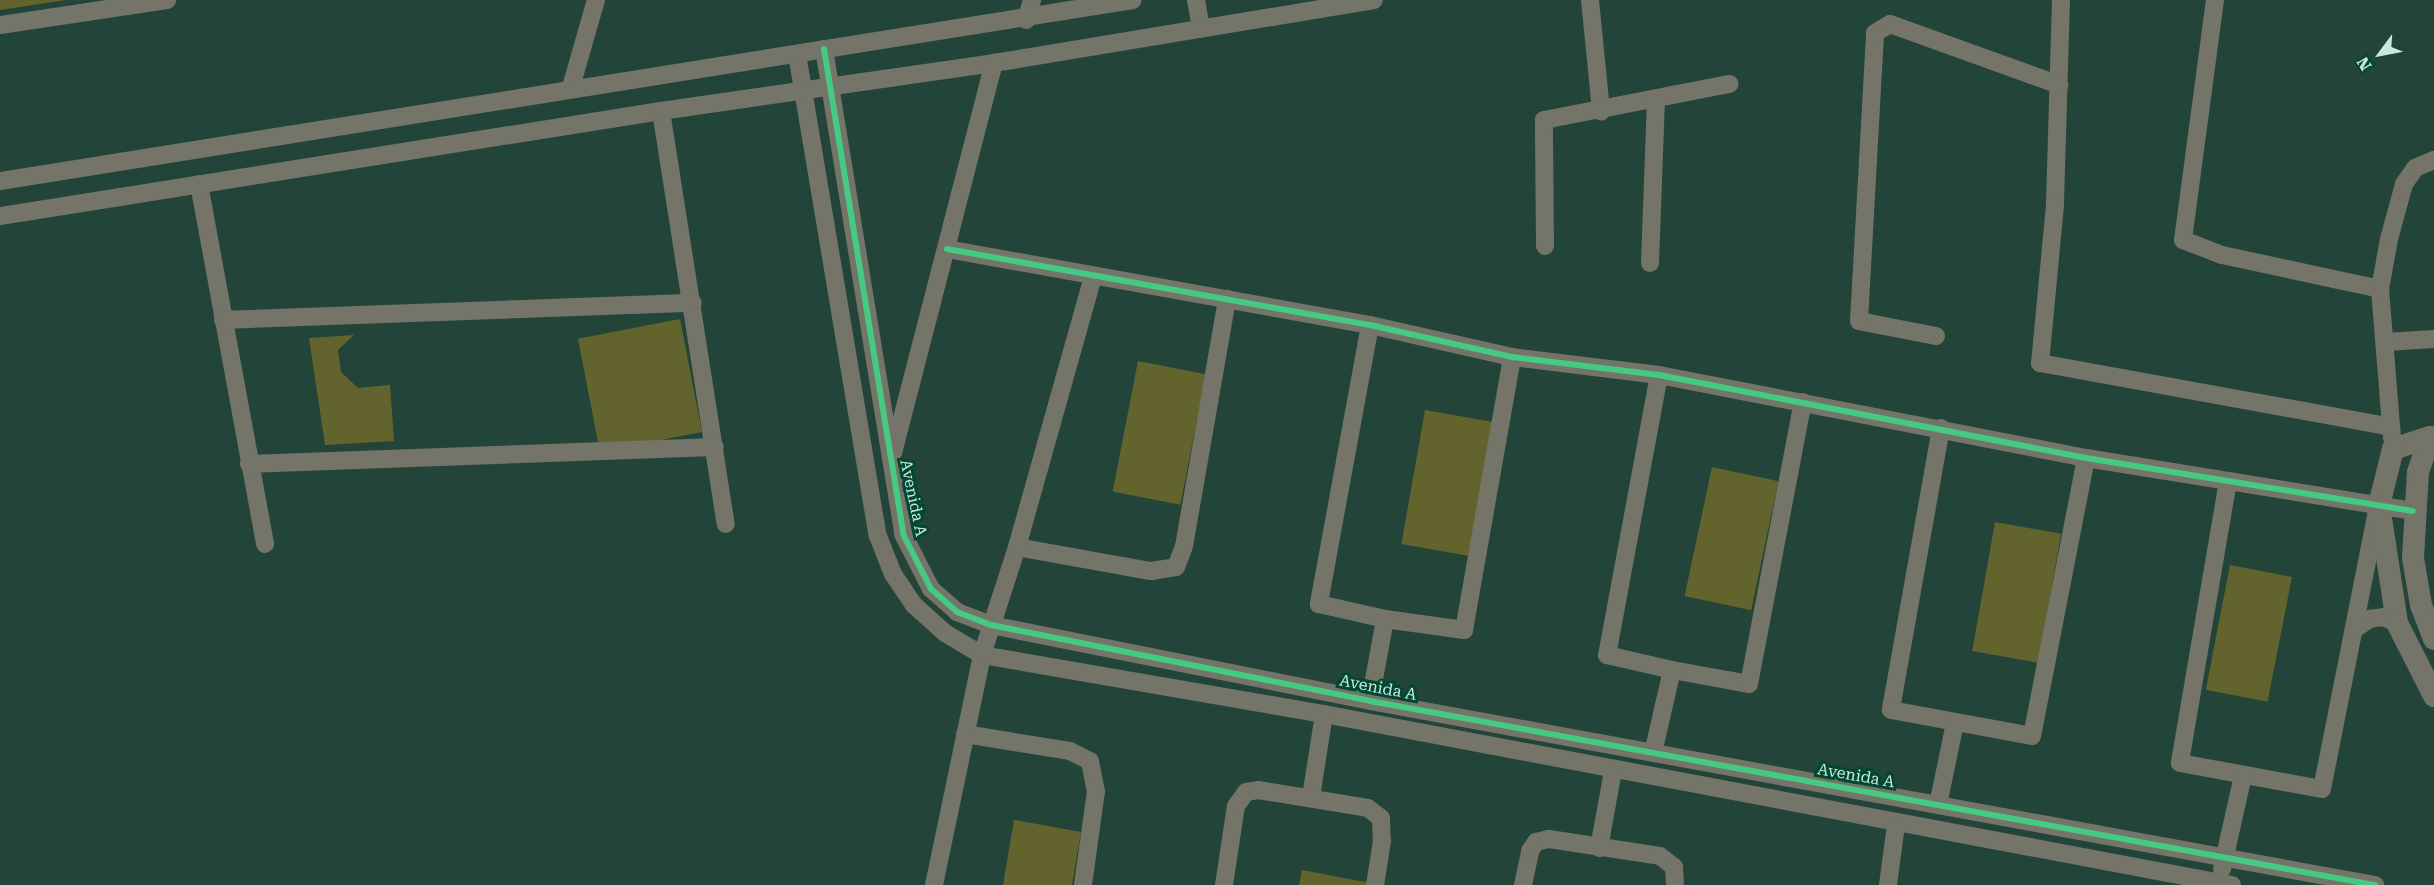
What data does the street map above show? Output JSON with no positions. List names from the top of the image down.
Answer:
{
  "streets": {
    "street": ["Avenida A"]
  },
  "north": "bottom left"
}
